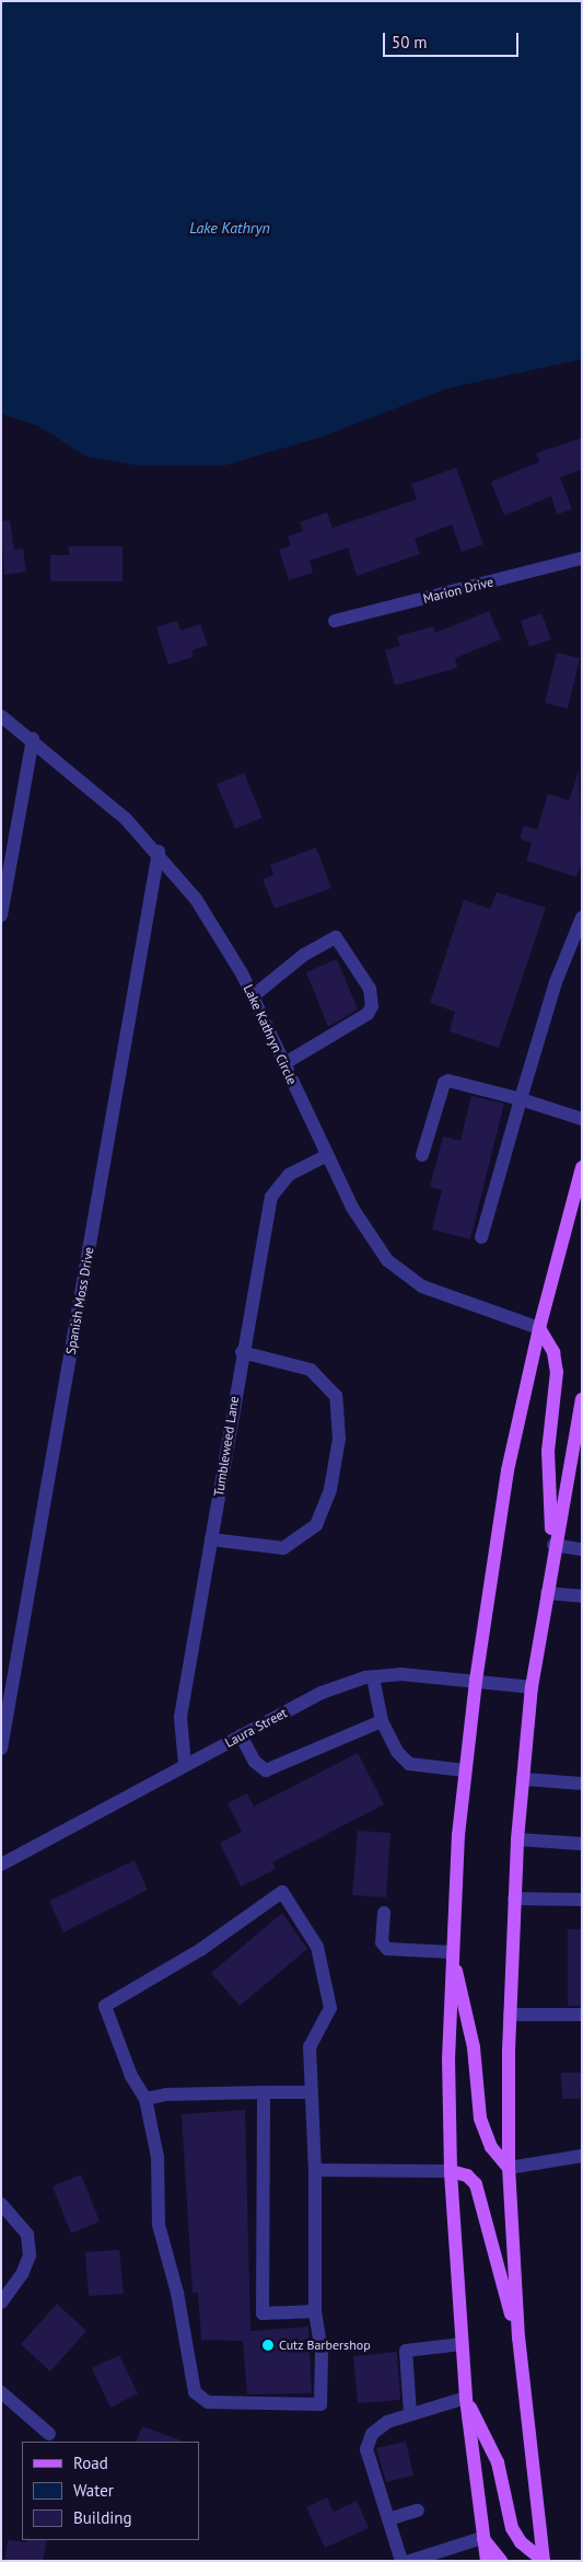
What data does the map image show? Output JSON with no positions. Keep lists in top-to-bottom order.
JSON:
{
  "streets": {
    "street": [
      "Marion Drive",
      "Lake Kathryn Circle",
      "Spanish Moss Drive",
      "Tumbleweed Lane",
      "Laura Street"
    ]
  },
  "crossings": [
    ["Lake Kathryn Circle", "Spanish Moss Drive"],
    ["Lake Kathryn Circle", "Tumbleweed Lane"],
    ["Tumbleweed Lane", "Laura Street"]
  ],
  "water": ["Lake Kathryn"],
  "places": ["Cutz Barbershop"],
  "legend": ["Road", "Water", "Building"],
  "scale_bar": "50 m"
}
